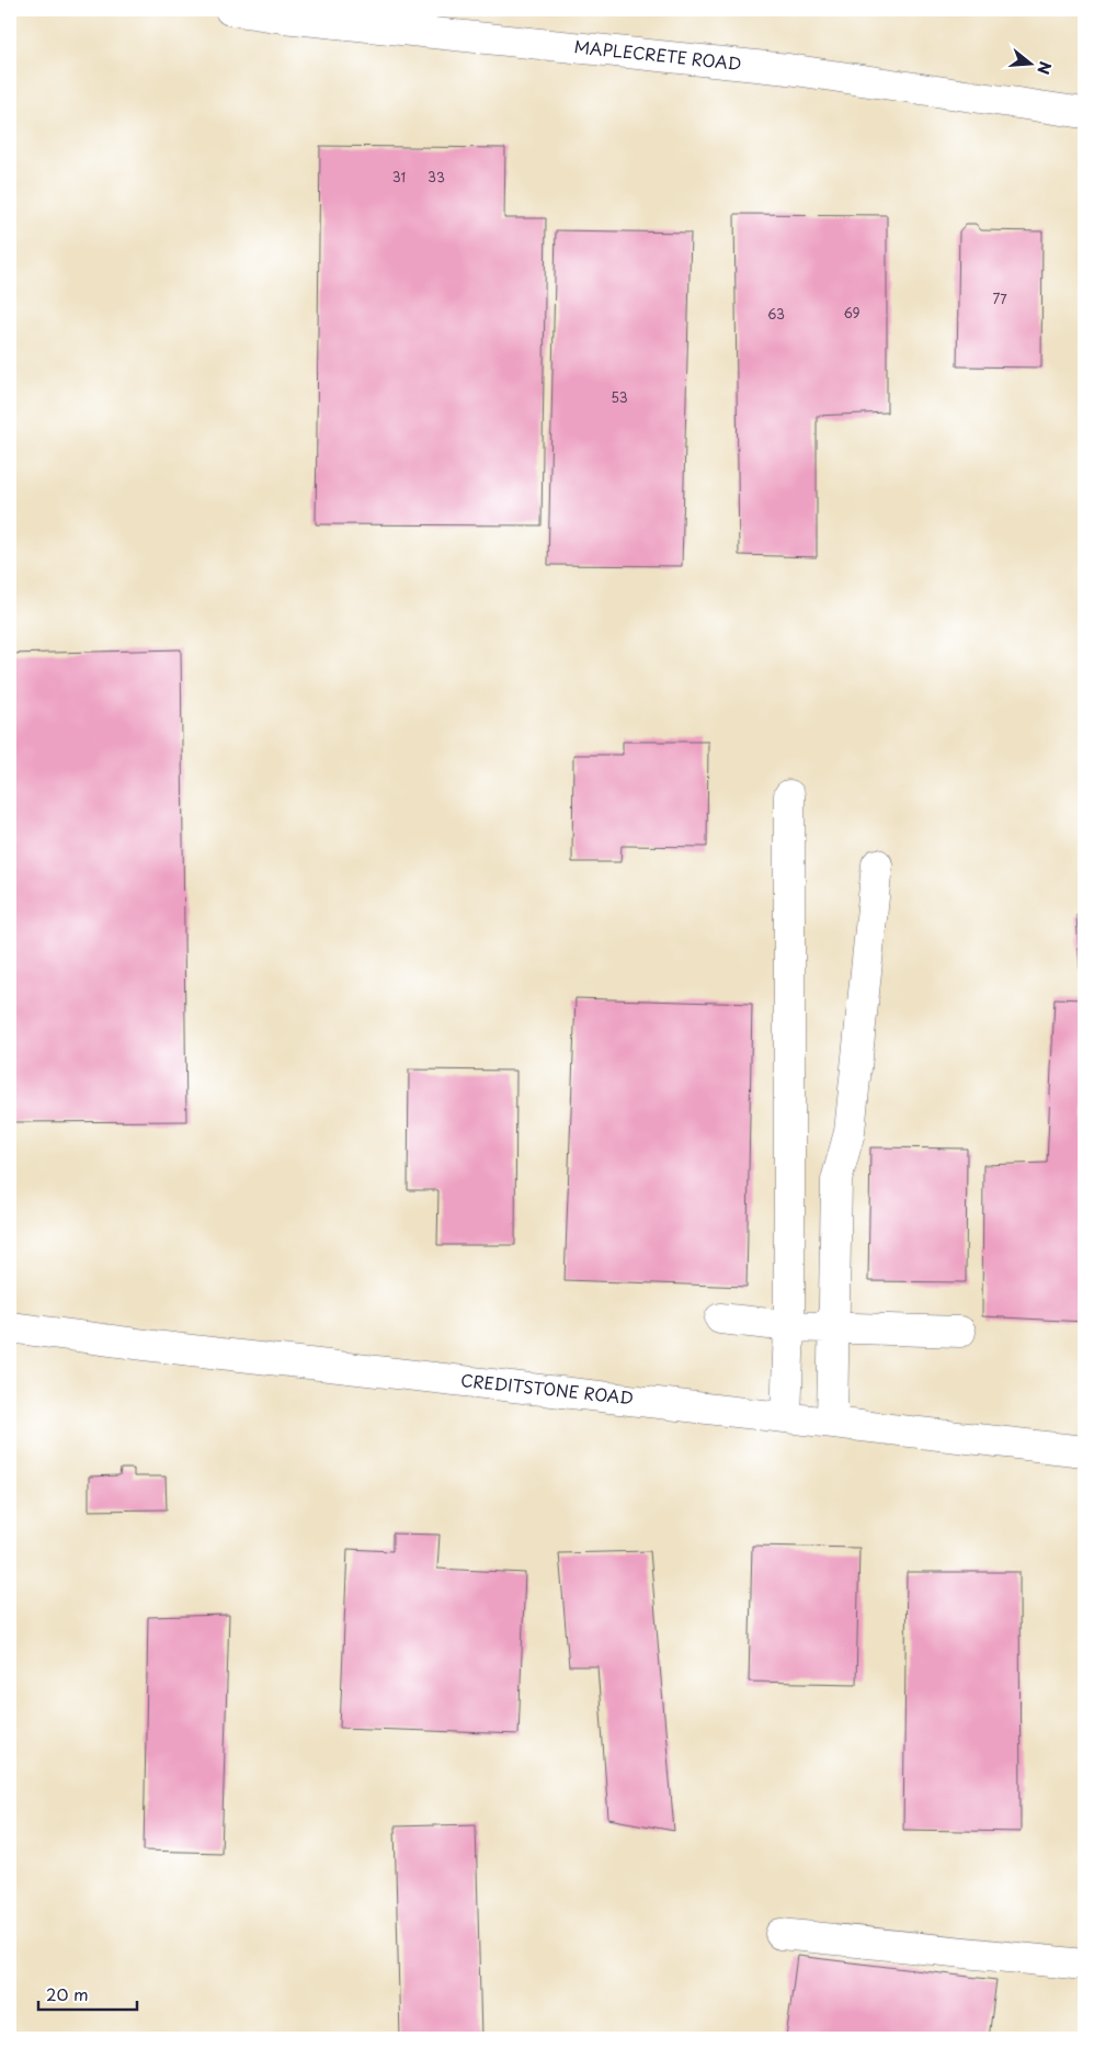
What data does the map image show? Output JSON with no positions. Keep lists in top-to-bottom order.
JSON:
{
  "streets": {
    "street": ["MAPLECRETE ROAD", "CREDITSTONE ROAD"]
  },
  "house_numbers": [
    "31",
    "33",
    "77",
    "69",
    "63",
    "53"
  ],
  "scale_bar": "20 m",
  "north": "right"
}
